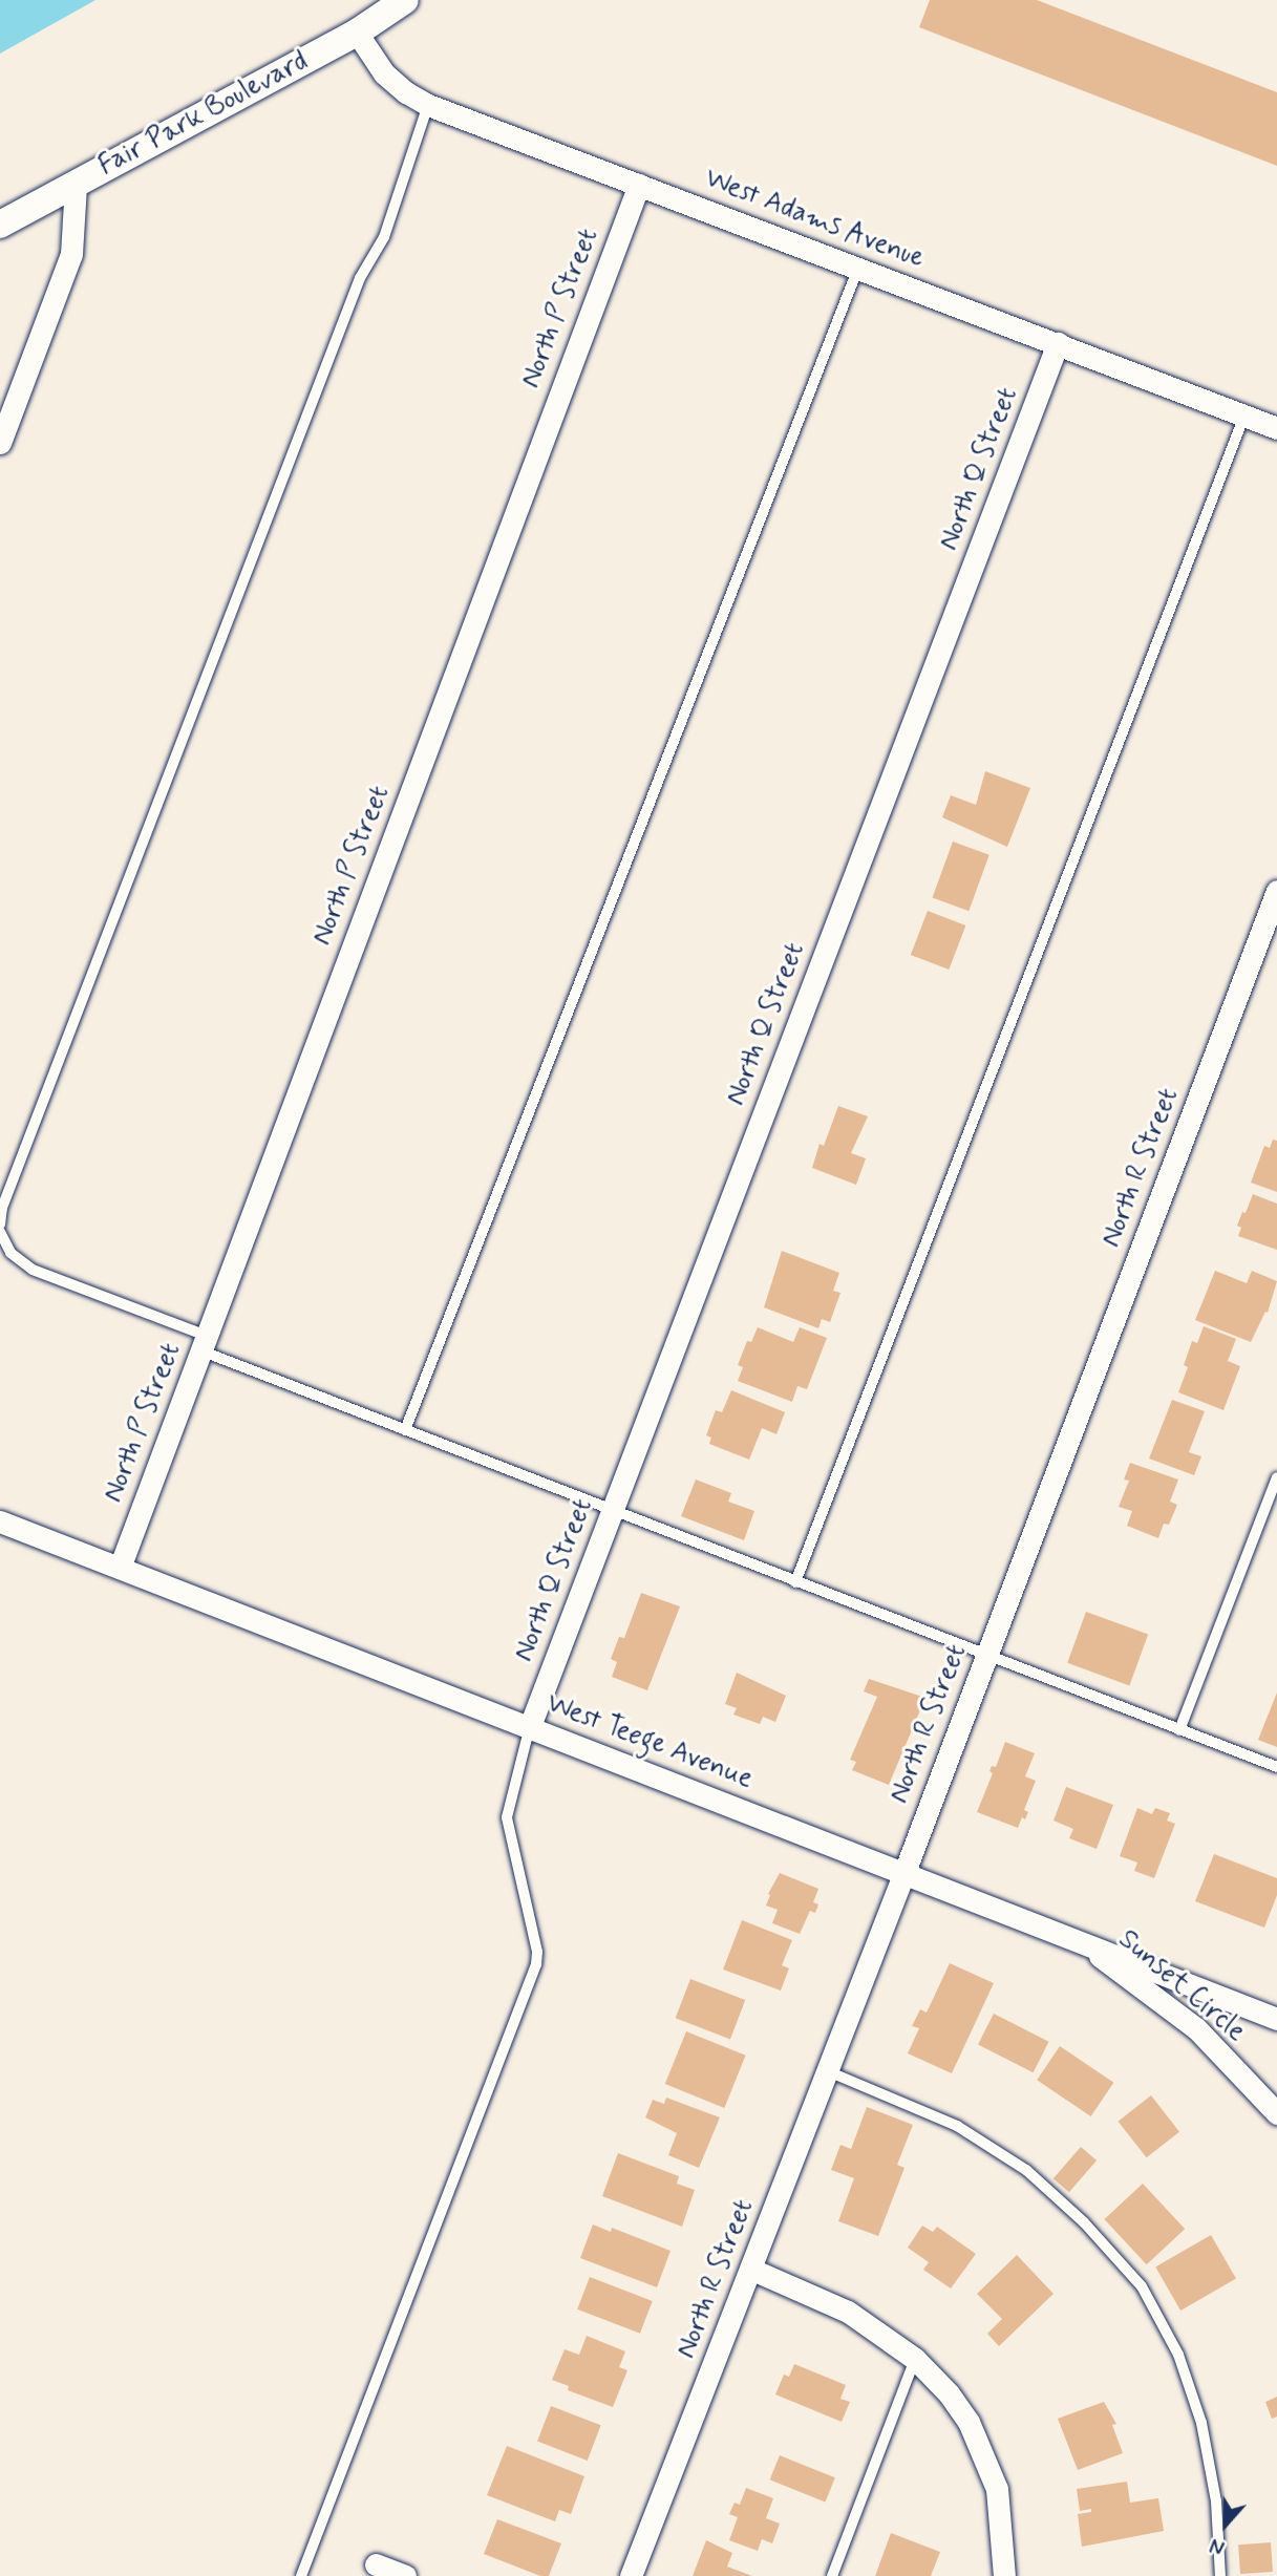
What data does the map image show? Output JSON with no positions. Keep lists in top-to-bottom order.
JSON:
{
  "streets": {
    "street": [
      "Fair Park Boulevard",
      "West Adams Avenue",
      "North P Street",
      "North Q Street",
      "North R Street",
      "West Teege Avenue",
      "Sunset Circle"
    ]
  },
  "crossings": [
    ["Fair Park Boulevard", "West Adams Avenue"],
    ["West Adams Avenue", "North P Street"],
    ["West Adams Avenue", "North Q Street"],
    ["North P Street", "West Teege Avenue"],
    ["North Q Street", "West Teege Avenue"],
    ["North R Street", "West Teege Avenue"],
    ["West Teege Avenue", "Sunset Circle"]
  ],
  "north": "bottom"
}
